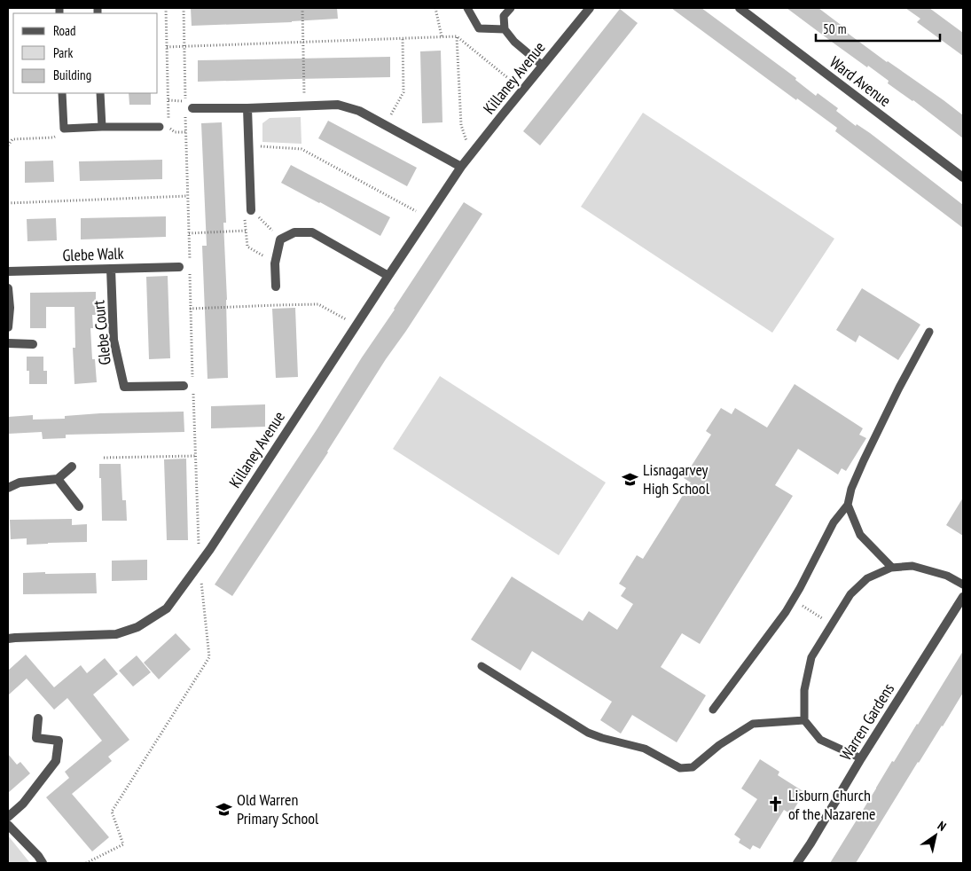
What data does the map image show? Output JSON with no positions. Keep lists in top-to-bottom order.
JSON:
{
  "streets": {
    "street": [
      "Killaney Avenue",
      "Ward Avenue",
      "Glebe Walk",
      "Glebe Court",
      "Warren Gardens"
    ]
  },
  "crossings": [
    ["Glebe Walk", "Glebe Court"]
  ],
  "places": {
    "school or university": ["Lisnagarvey High School", "Old Warren Primary School"],
    "church": ["Lisburn Church of the Nazarene"]
  },
  "legend": ["Road", "Park", "Building"],
  "scale_bar": "50 m",
  "north": "top right"
}
